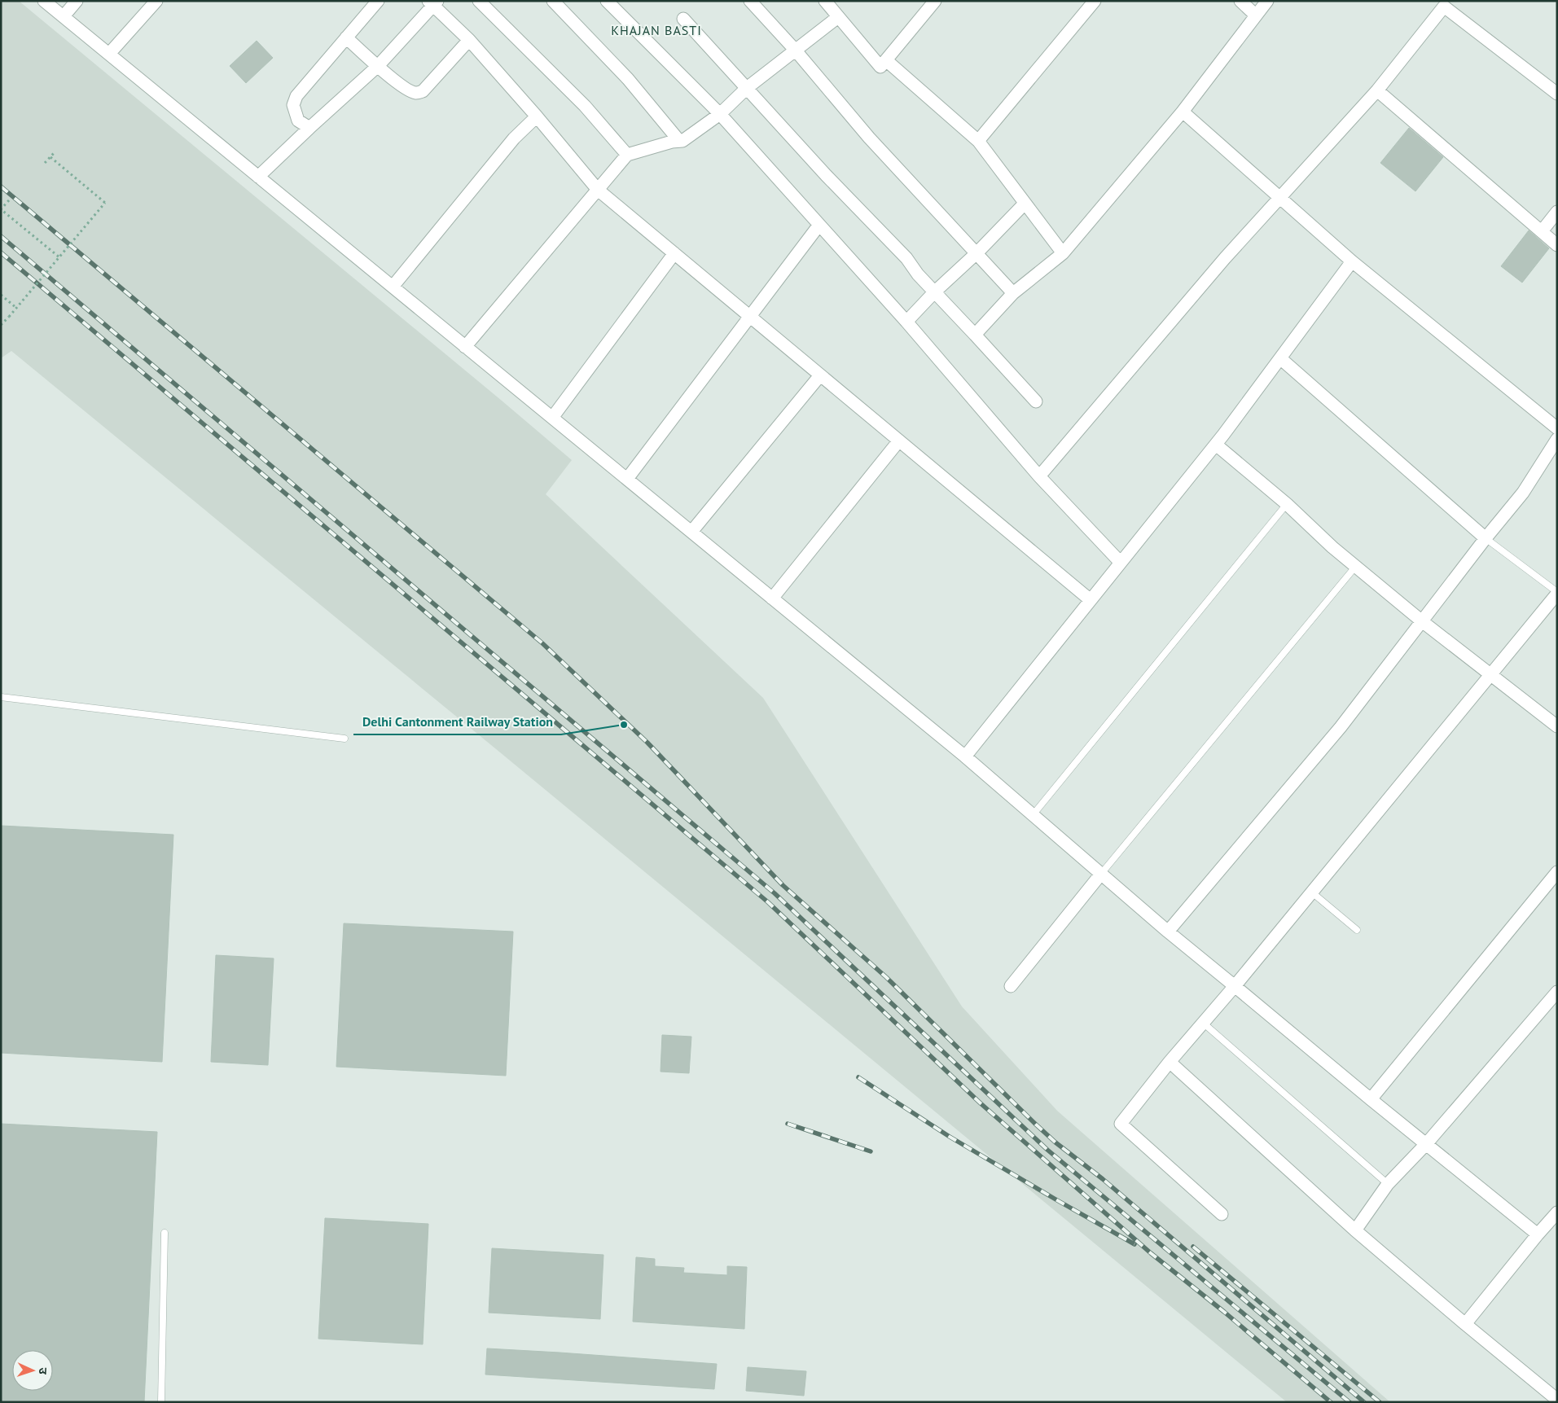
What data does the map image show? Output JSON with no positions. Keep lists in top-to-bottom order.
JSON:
{
  "districts": ["KHAJAN BASTI"],
  "places": ["Delhi Cantonment Railway Station"],
  "north": "right"
}
